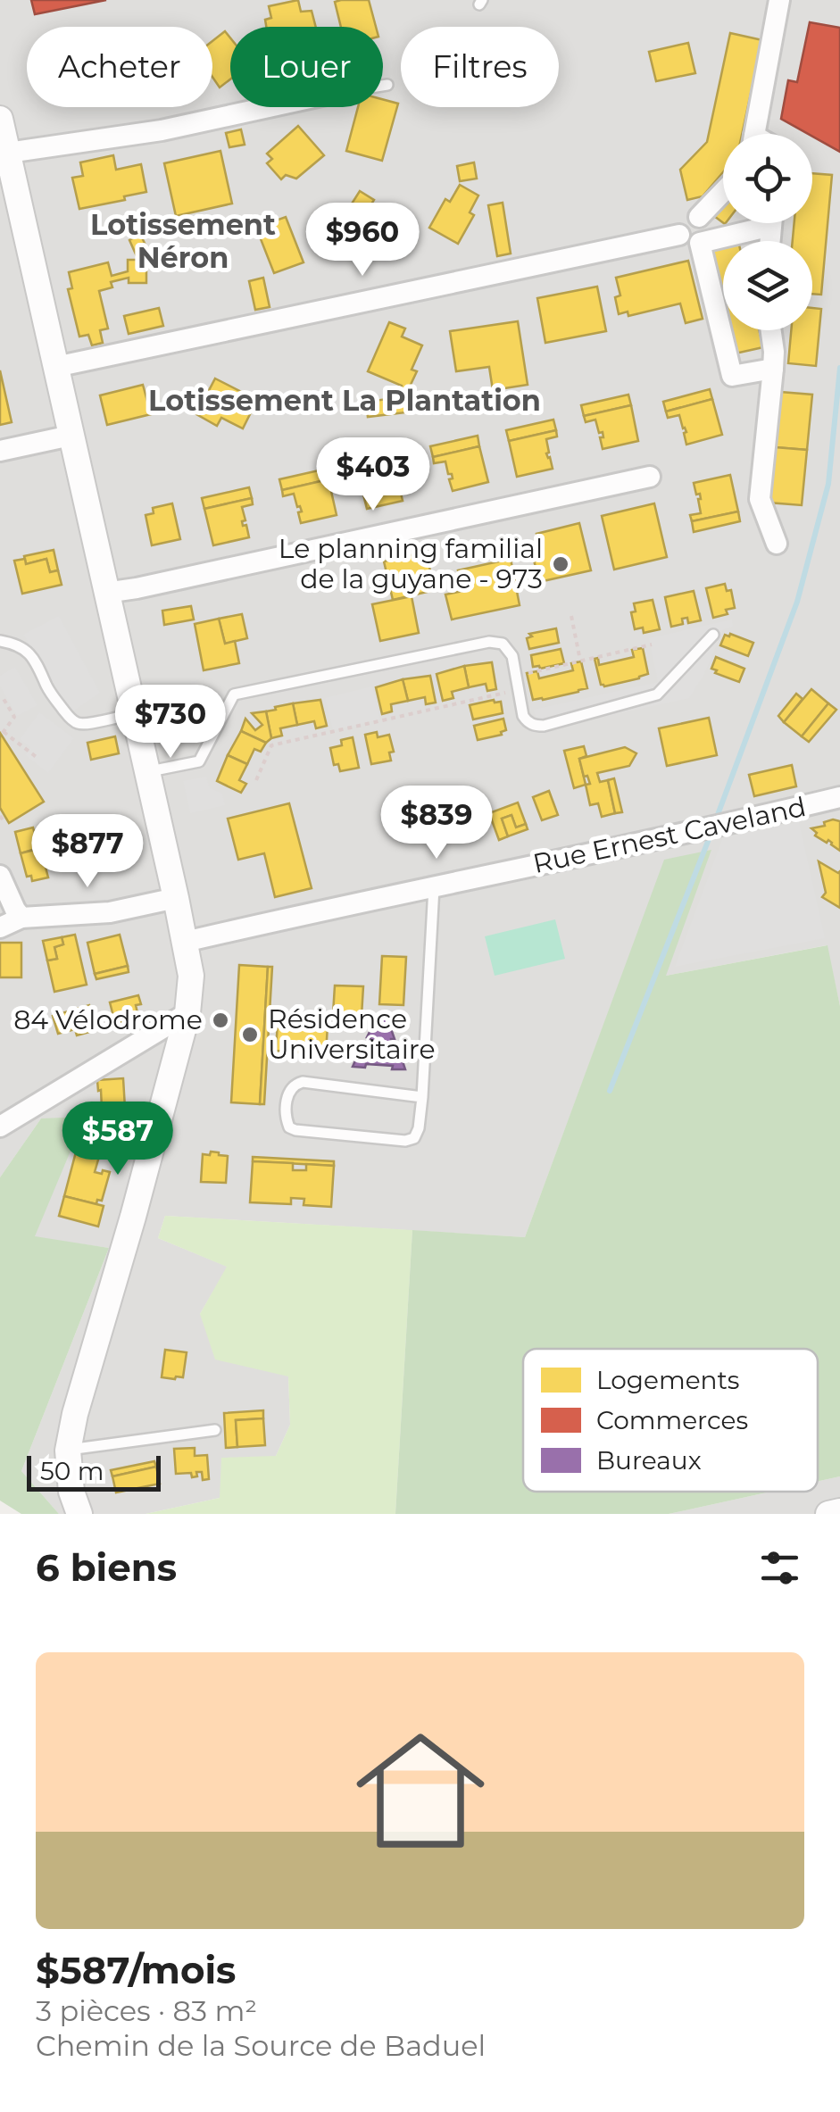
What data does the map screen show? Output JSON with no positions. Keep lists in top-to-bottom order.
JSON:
{
  "streets": {
    "street": ["Rue Ernest Caveland"]
  },
  "districts": ["Lotissement Néron", "Lotissement La Plantation"],
  "places": ["Le planning familial de la guyane - 973", "84 Vélodrome", "Résidence Universitaire"],
  "legend": ["Logements", "Commerces", "Bureaux"],
  "scale_bar": "50 m",
  "page": {
    "chip": ["Acheter", "Louer", "Filtres"],
    "price": [
      "$960",
      "$403",
      "$730",
      "$839",
      "$877",
      "$587"
    ],
    "scale": "50 m",
    "heading": "6 biens",
    "list": [
      {
        "name": "$587/mois",
        "note": "3 pièces · 83 m² · Chemin de la Source de Baduel"
      }
    ]
  }
}
